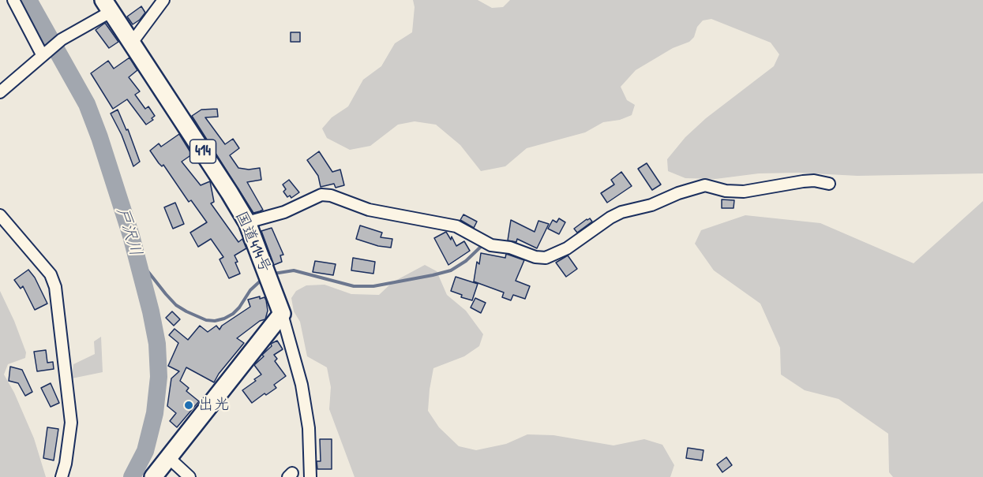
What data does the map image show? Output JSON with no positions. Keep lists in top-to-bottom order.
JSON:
{
  "streets": {
    "highway": ["414", "国道414号"]
  },
  "water": ["戸沢川"],
  "places": ["出光"]
}
